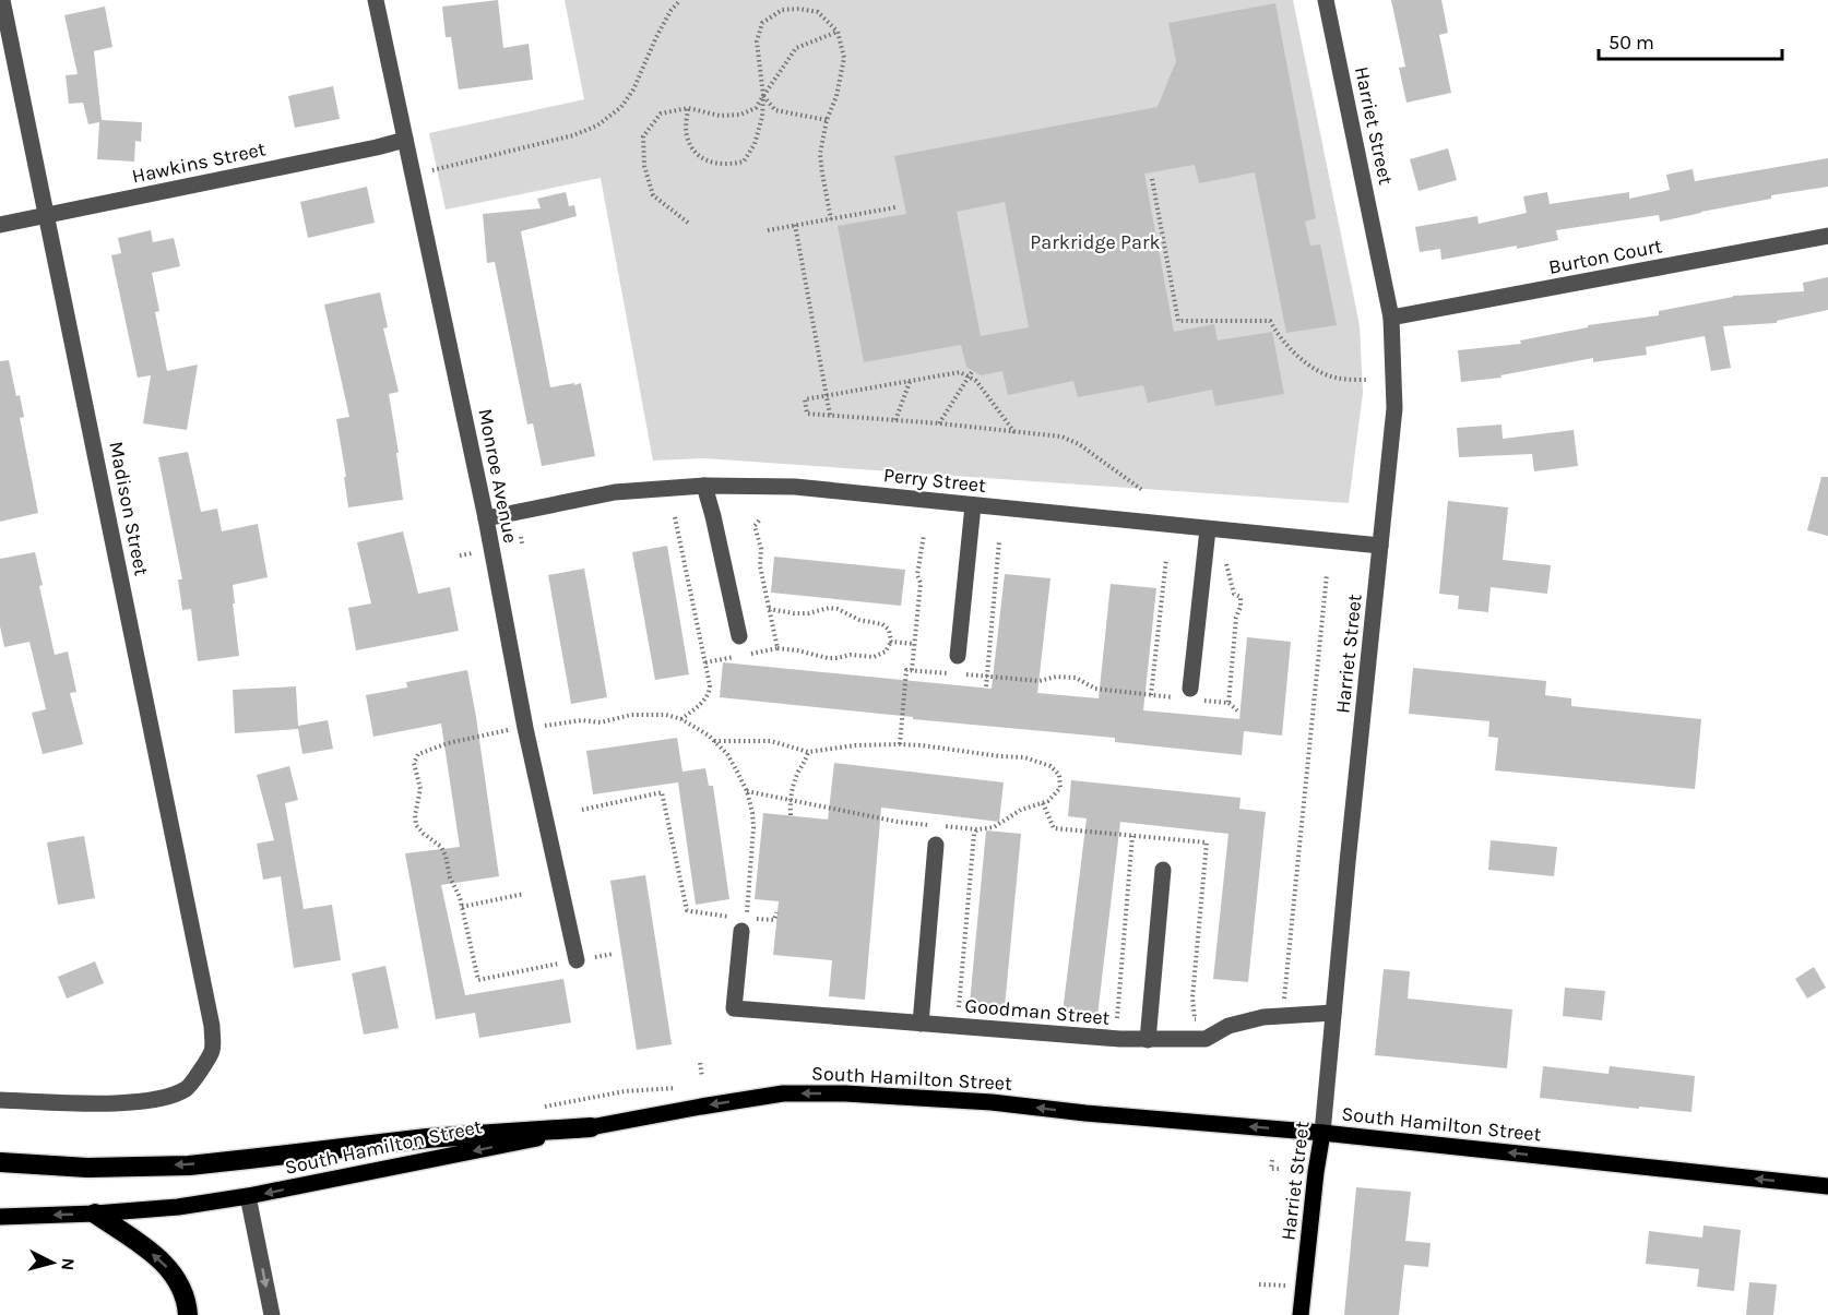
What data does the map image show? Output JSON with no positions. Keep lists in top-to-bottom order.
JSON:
{
  "streets": {
    "main road": ["Harriet Street", "South Hamilton Street"],
    "street": [
      "Hawkins Street",
      "Burton Court",
      "Monroe Avenue",
      "Perry Street",
      "Madison Street",
      "Goodman Street"
    ]
  },
  "crossings": [
    ["Harriet Street", "Burton Court"],
    ["Harriet Street", "Perry Street"],
    ["Harriet Street", "Goodman Street"],
    ["Harriet Street", "South Hamilton Street"],
    ["Hawkins Street", "Monroe Avenue"],
    ["Hawkins Street", "Madison Street"],
    ["Monroe Avenue", "Perry Street"]
  ],
  "one_way": ["South Hamilton Street"],
  "parks": ["Parkridge Park"],
  "scale_bar": "50 m",
  "north": "right"
}
